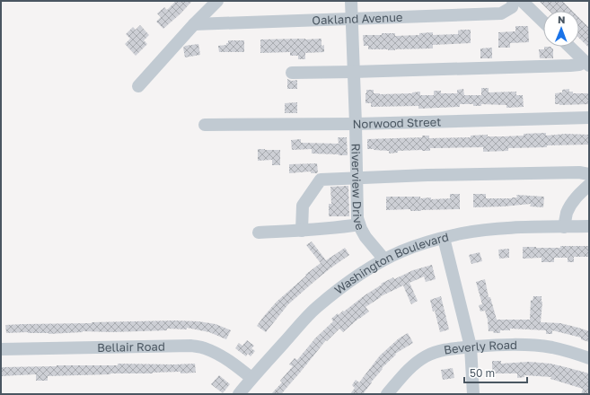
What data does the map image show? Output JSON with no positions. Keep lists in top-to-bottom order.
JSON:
{
  "streets": {
    "street": [
      "Oakland Avenue",
      "Norwood Street",
      "Riverview Drive",
      "Washington Boulevard",
      "Bellair Road",
      "Beverly Road"
    ]
  },
  "crossings": [
    ["Oakland Avenue", "Riverview Drive"],
    ["Norwood Street", "Riverview Drive"],
    ["Riverview Drive", "Washington Boulevard"],
    ["Washington Boulevard", "Bellair Road"]
  ],
  "scale_bar": "50 m",
  "north": "top"
}
